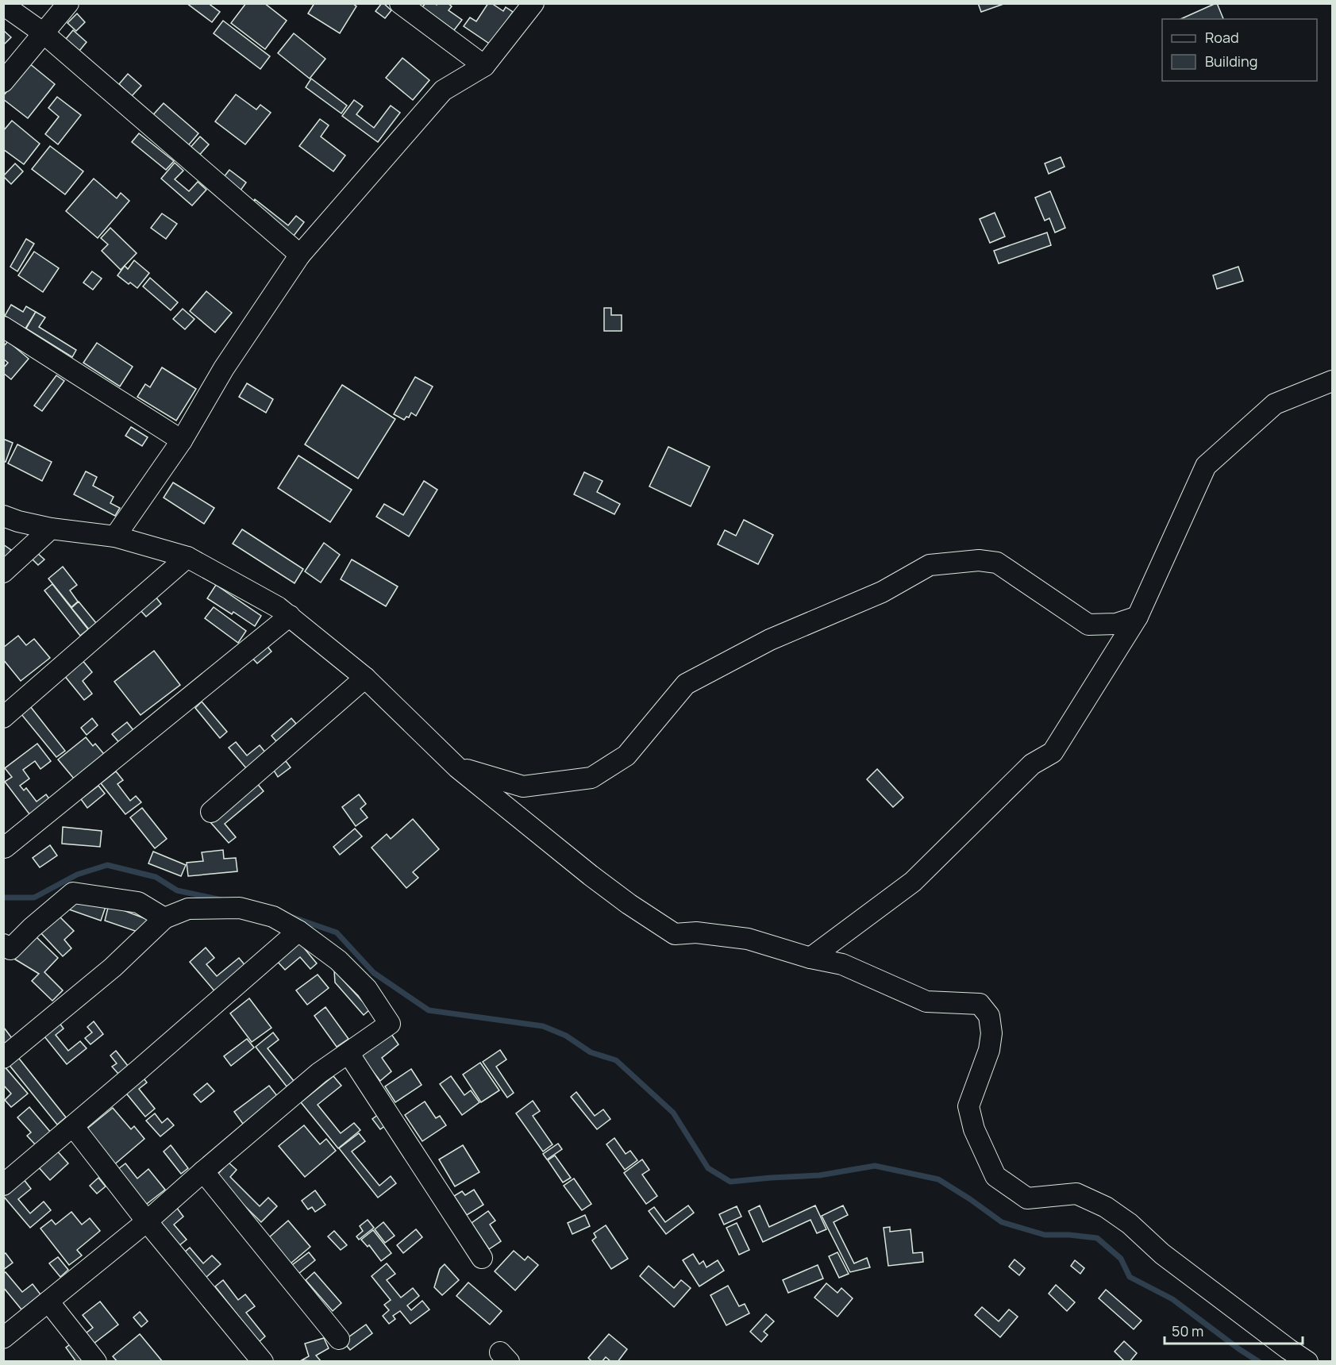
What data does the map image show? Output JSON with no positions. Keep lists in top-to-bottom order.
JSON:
{
  "legend": ["Road", "Building"],
  "scale_bar": "50 m"
}
